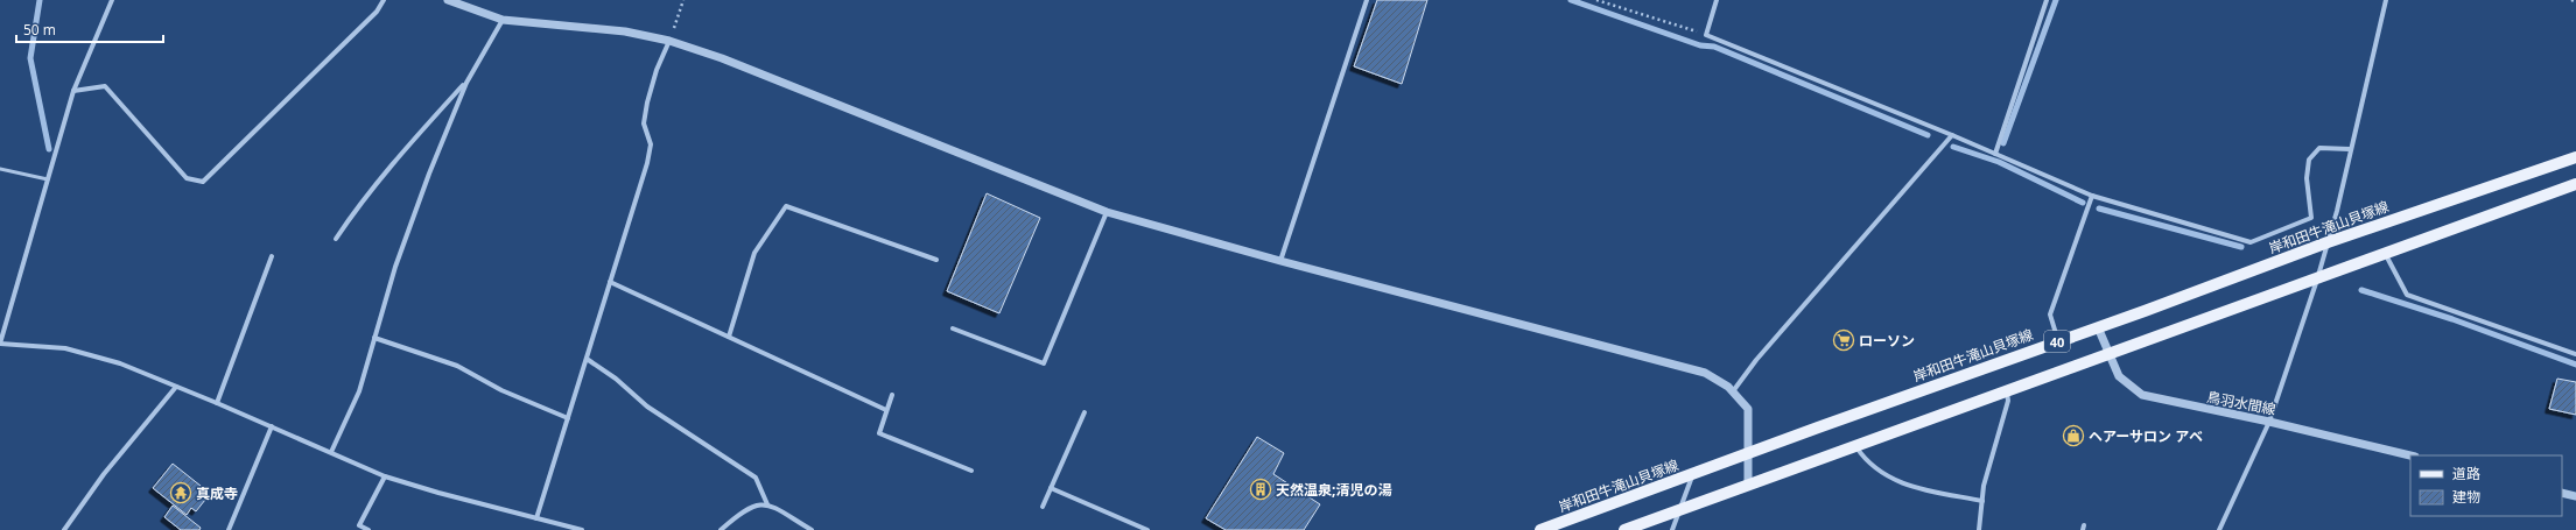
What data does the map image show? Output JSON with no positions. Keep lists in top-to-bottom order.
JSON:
{
  "streets": {
    "main road": ["岸和田牛滝山貝塚線", "40"],
    "street": ["鳥羽水間線"]
  },
  "crossings": [
    ["岸和田牛滝山貝塚線", "鳥羽水間線"],
    ["40", "鳥羽水間線"]
  ],
  "places": {
    "supermarket": ["ローソン"],
    "shop": ["ヘアーサロン アベ"],
    "building": ["天然温泉;清児の湯"],
    "temple": ["真成寺"]
  },
  "legend": ["道路", "建物"],
  "scale_bar": "50 m"
}
